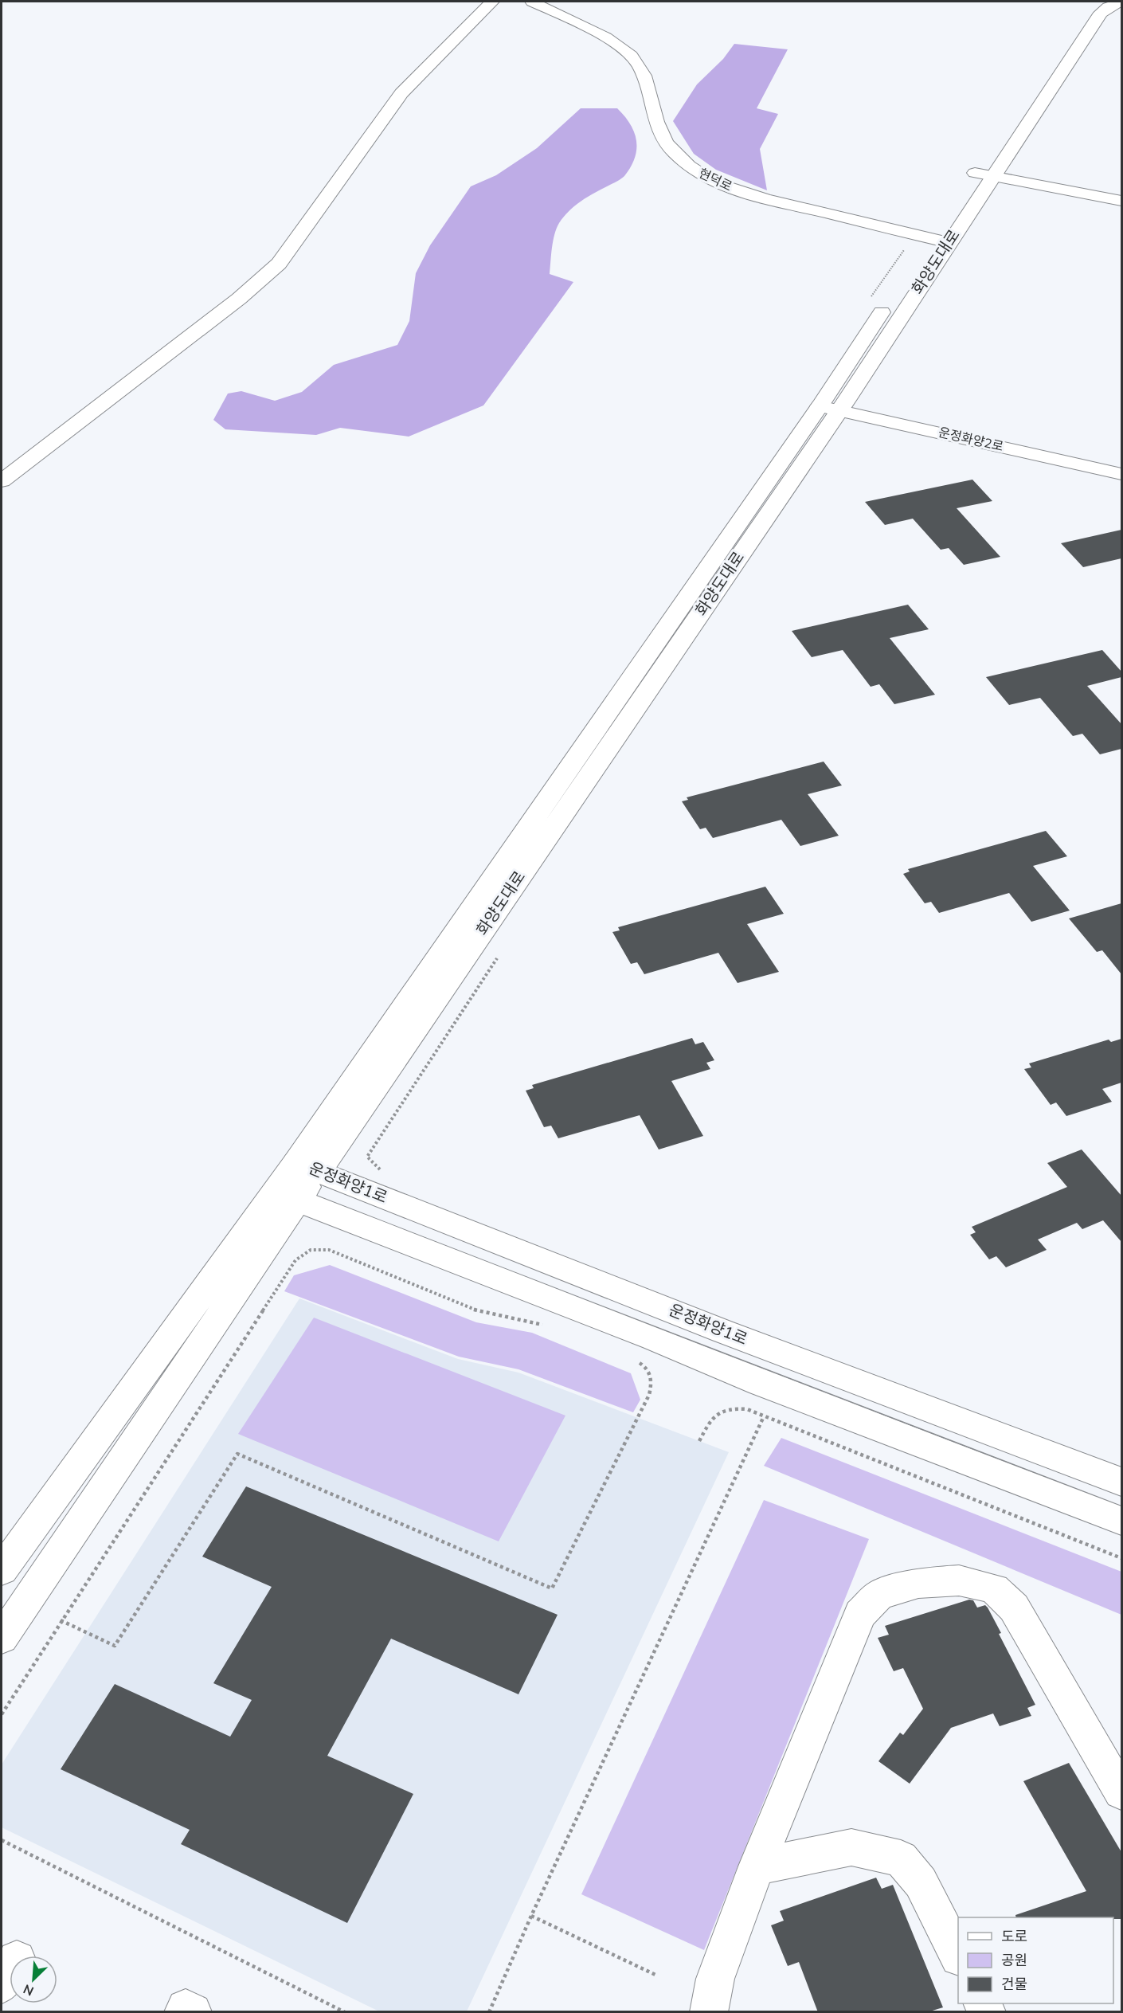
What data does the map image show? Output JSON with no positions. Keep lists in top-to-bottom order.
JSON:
{
  "streets": {
    "street": [
      "현덕로",
      "화양도대로",
      "운정화양2로",
      "운정화양1로"
    ]
  },
  "crossings": [
    ["현덕로", "화양도대로"],
    ["화양도대로", "운정화양2로"],
    ["화양도대로", "운정화양1로"]
  ],
  "legend": ["도로", "공원", "건물"],
  "north": "bottom left"
}
